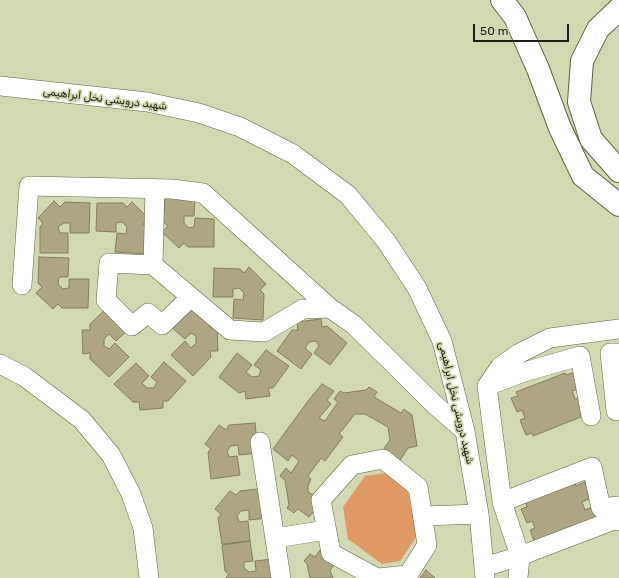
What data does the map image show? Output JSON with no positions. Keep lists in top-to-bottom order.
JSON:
{
  "streets": {
    "street": ["شهید درویشی نخل ابراهیمی"]
  },
  "scale_bar": "50 m"
}
